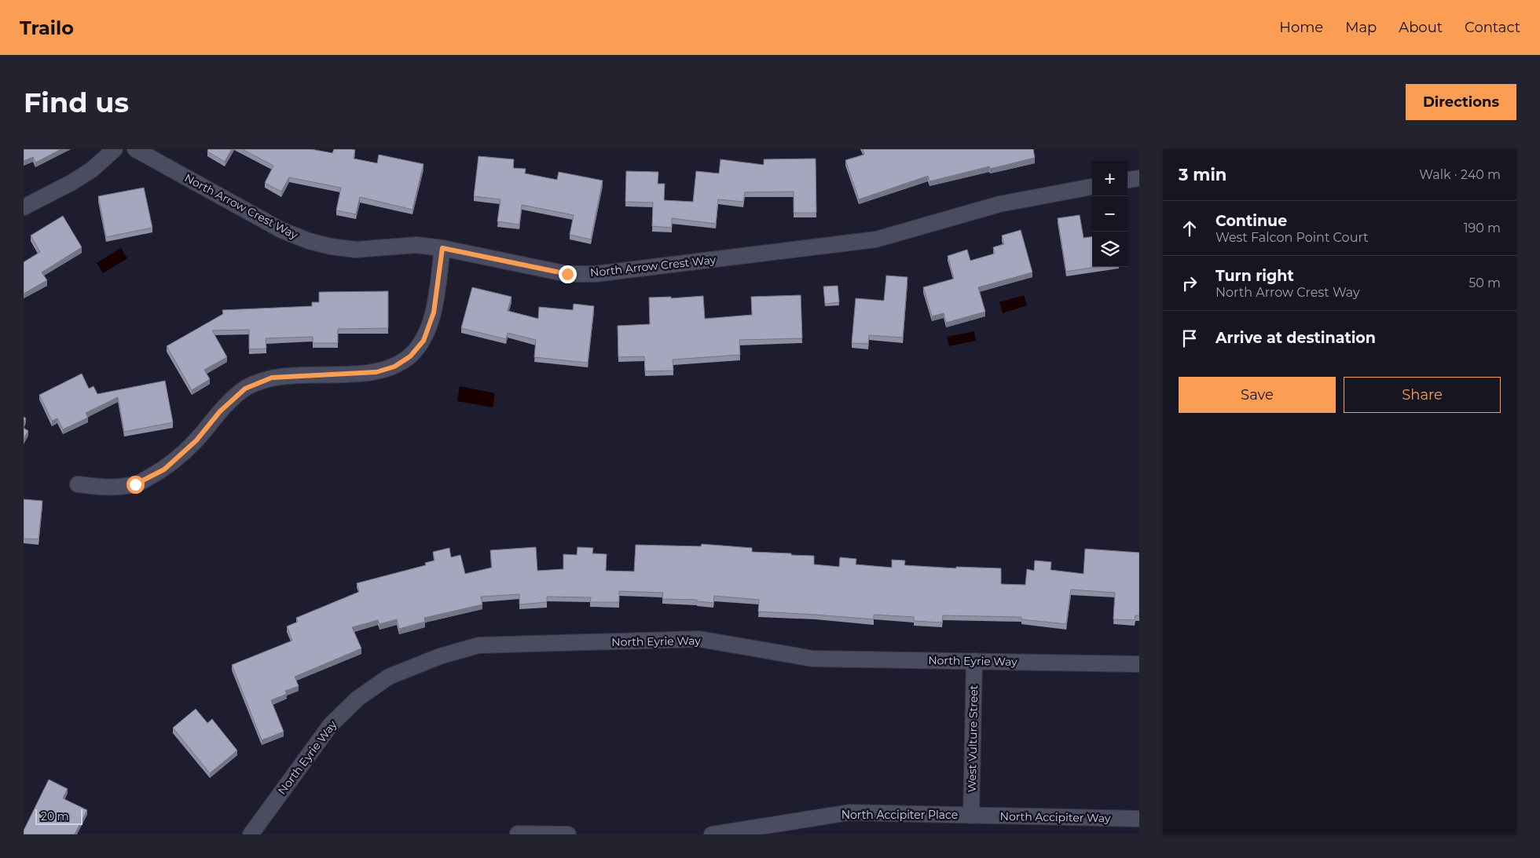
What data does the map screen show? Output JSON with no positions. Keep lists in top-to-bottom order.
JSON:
{
  "streets": {
    "street": [
      "North Arrow Crest Way",
      "North Eyrie Way",
      "West Vulture Street",
      "North Accipiter Place",
      "North Accipiter Way"
    ]
  },
  "crossings": [
    ["North Eyrie Way", "West Vulture Street"],
    ["West Vulture Street", "North Accipiter Place"],
    ["West Vulture Street", "North Accipiter Way"],
    ["North Accipiter Place", "North Accipiter Way"]
  ],
  "scale_bar": "20 m",
  "page": {
    "header": "Trailo",
    "nav": [
      "Home",
      "Map",
      "About",
      "Contact"
    ],
    "buttons": [
      "Directions",
      ["Save", "Share"]
    ],
    "title": "Find us",
    "heading": ["3 min", "Walk · 240 m"],
    "map_buttons": ["+", "−"],
    "list": [
      ["Continue", "West Falcon Point Court", "190 m"],
      ["Turn right", "North Arrow Crest Way", "50 m"],
      "Arrive at destination"
    ],
    "scale": "20 m"
  }
}
